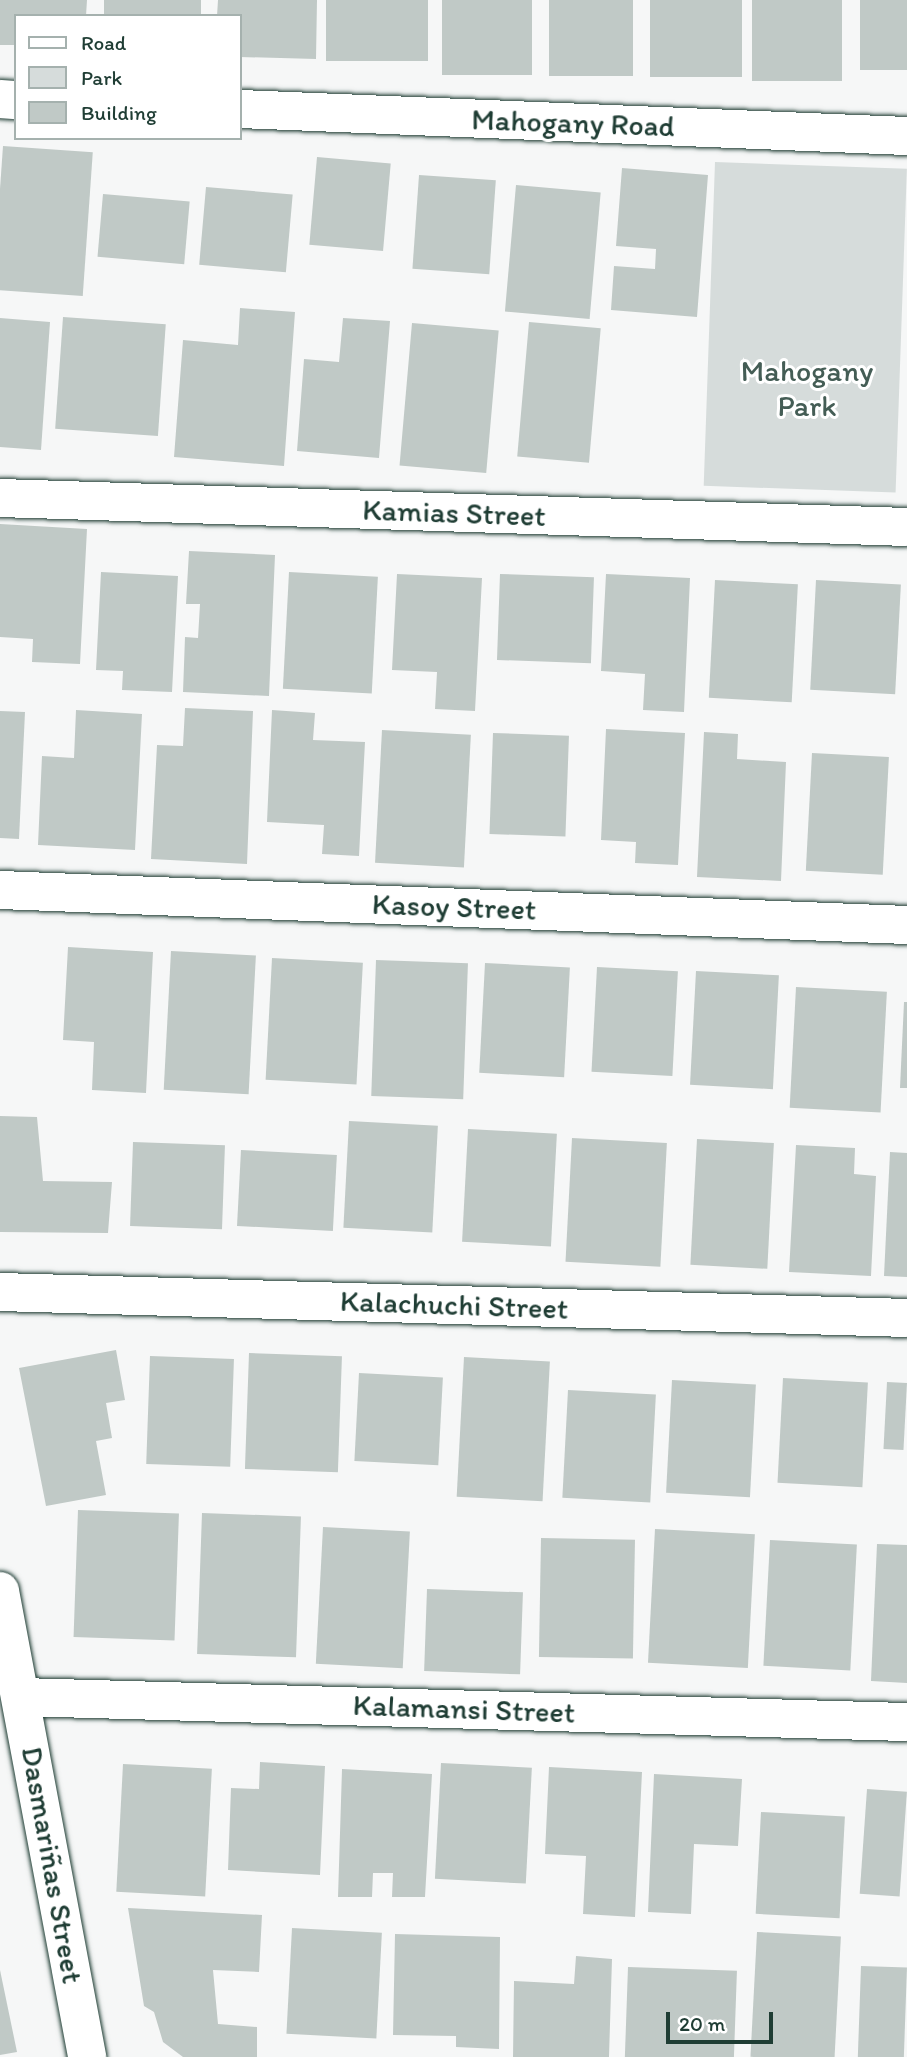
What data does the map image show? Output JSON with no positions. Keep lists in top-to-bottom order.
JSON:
{
  "streets": {
    "street": [
      "Mahogany Road",
      "Kamias Street",
      "Kasoy Street",
      "Kalachuchi Street",
      "Kalamansi Street",
      "Dasmariñas Street"
    ]
  },
  "crossings": [
    ["Kalamansi Street", "Dasmariñas Street"]
  ],
  "parks": ["Mahogany Park"],
  "legend": ["Road", "Park", "Building"],
  "scale_bar": "20 m"
}
